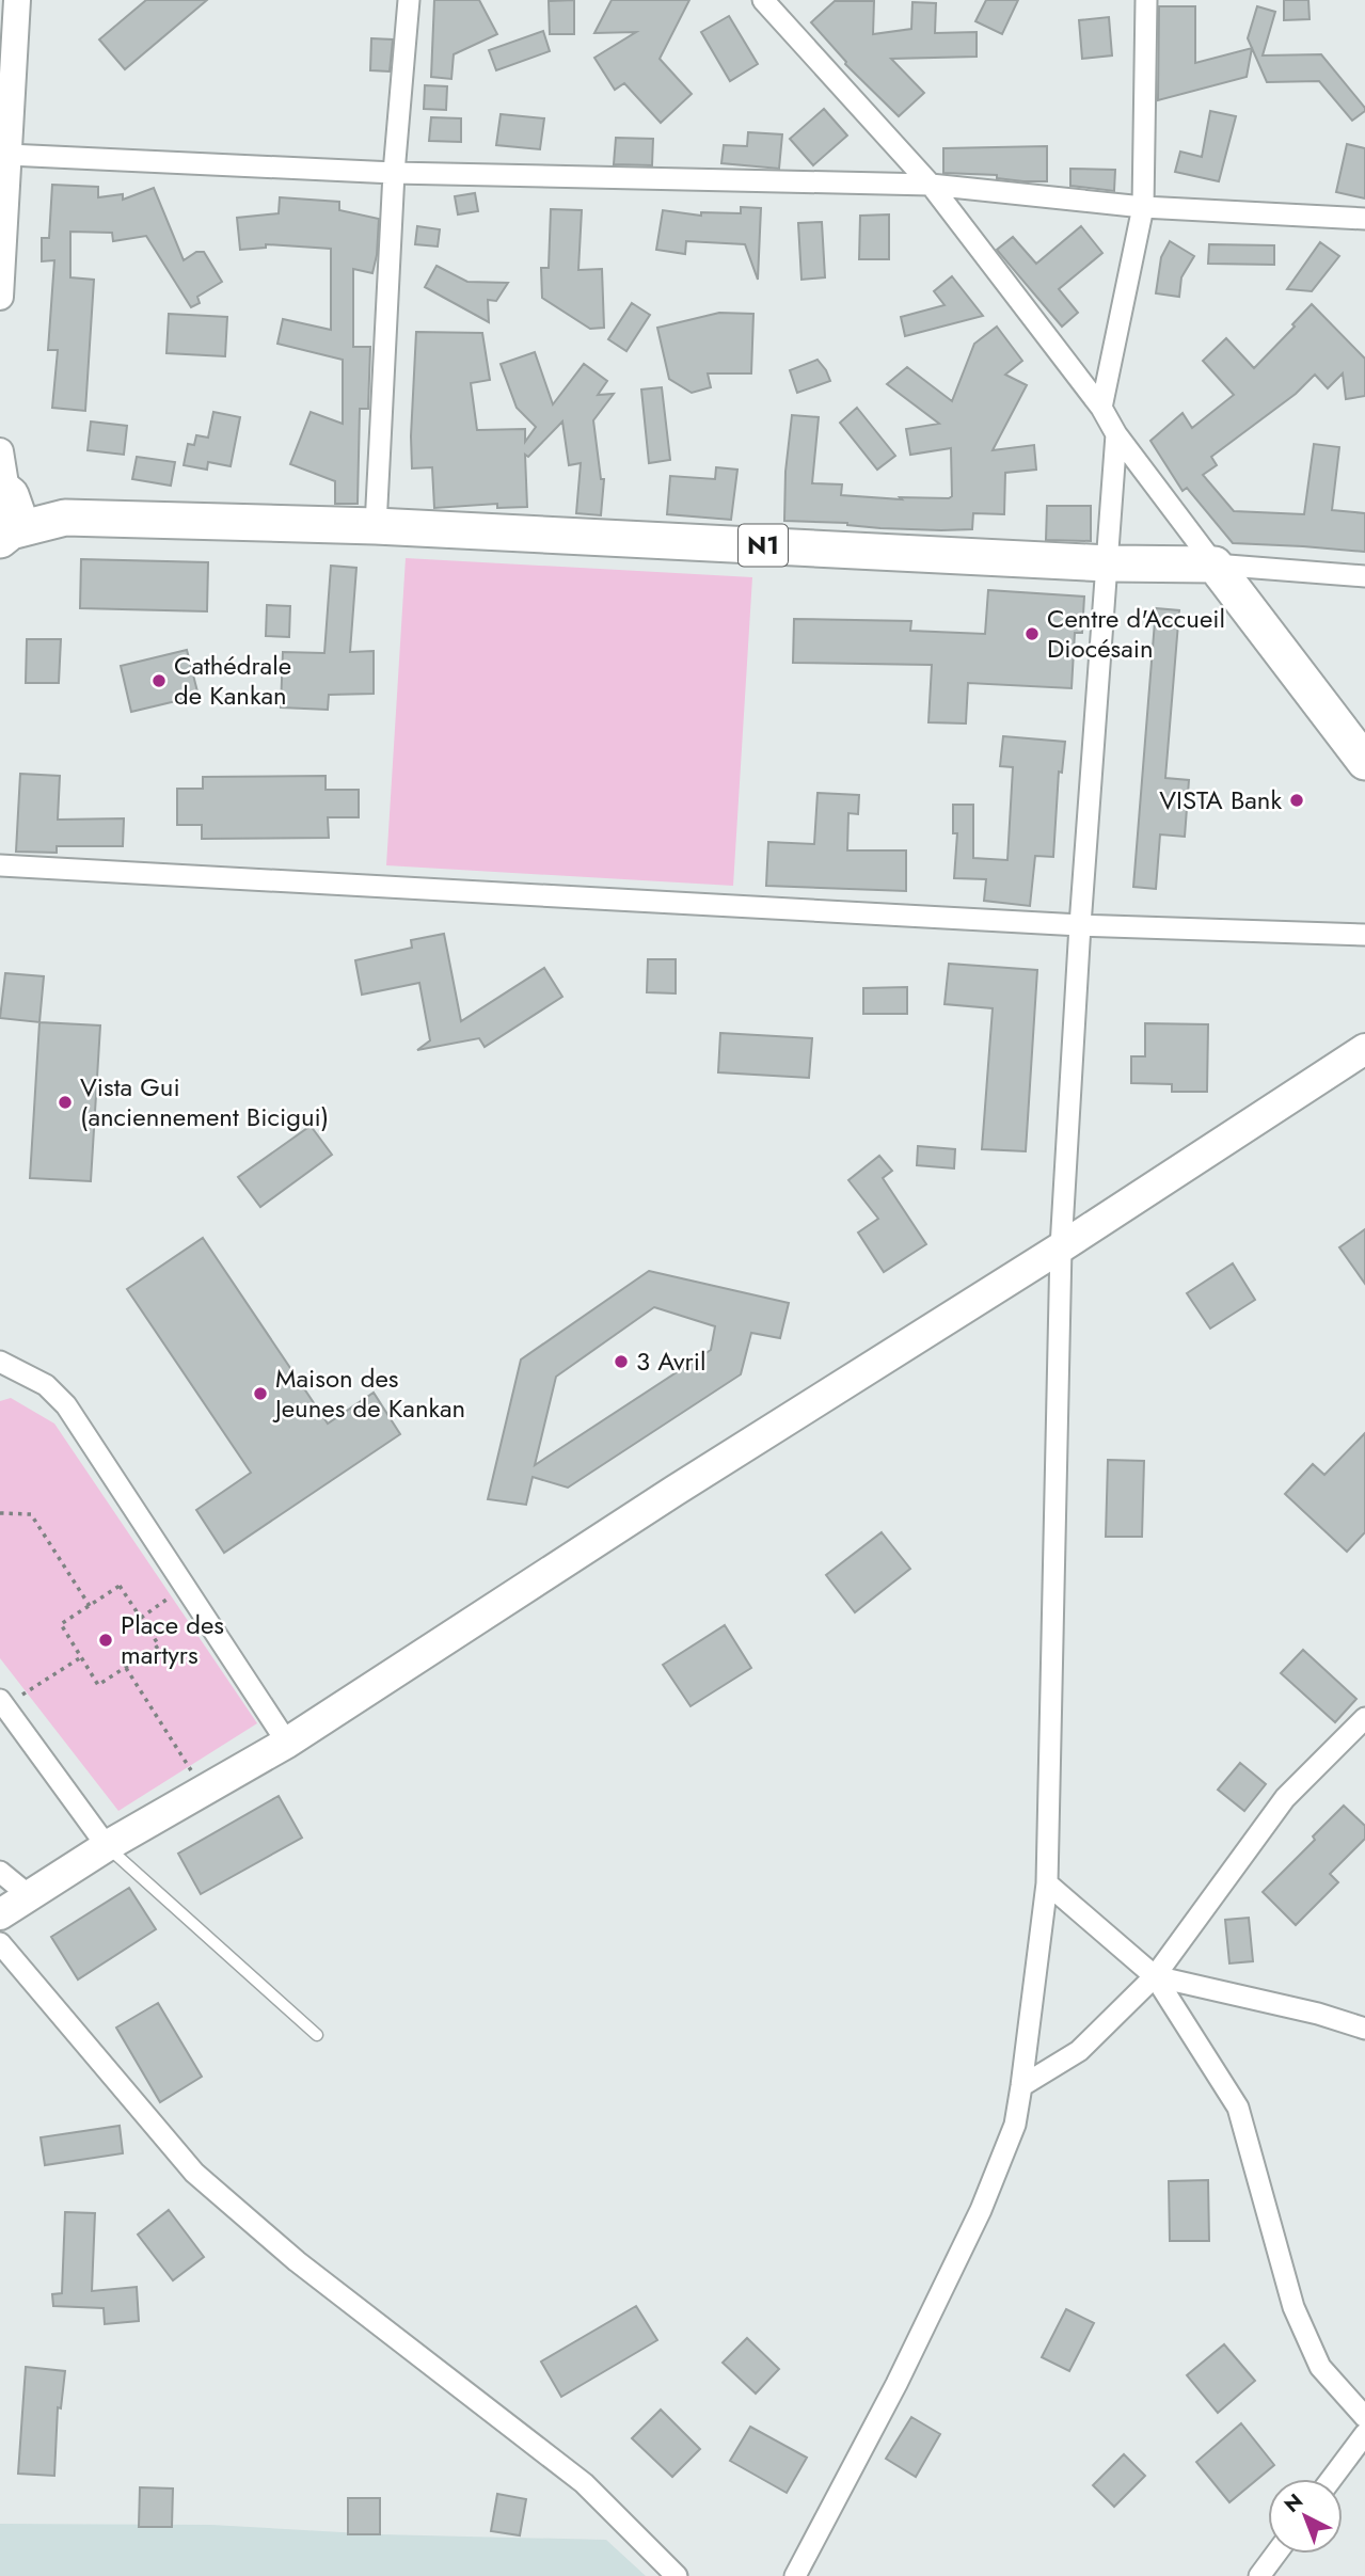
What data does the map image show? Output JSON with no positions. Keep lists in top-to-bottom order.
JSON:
{
  "streets": {
    "highway": ["N1"]
  },
  "places": [
    "Centre d'Accueil Diocésain",
    "Cathédrale de Kankan",
    "VISTA Bank",
    "Vista Gui (anciennement Bicigui)",
    "3 Avril",
    "Maison des Jeunes de Kankan",
    "Place des martyrs"
  ],
  "north": "top left"
}
